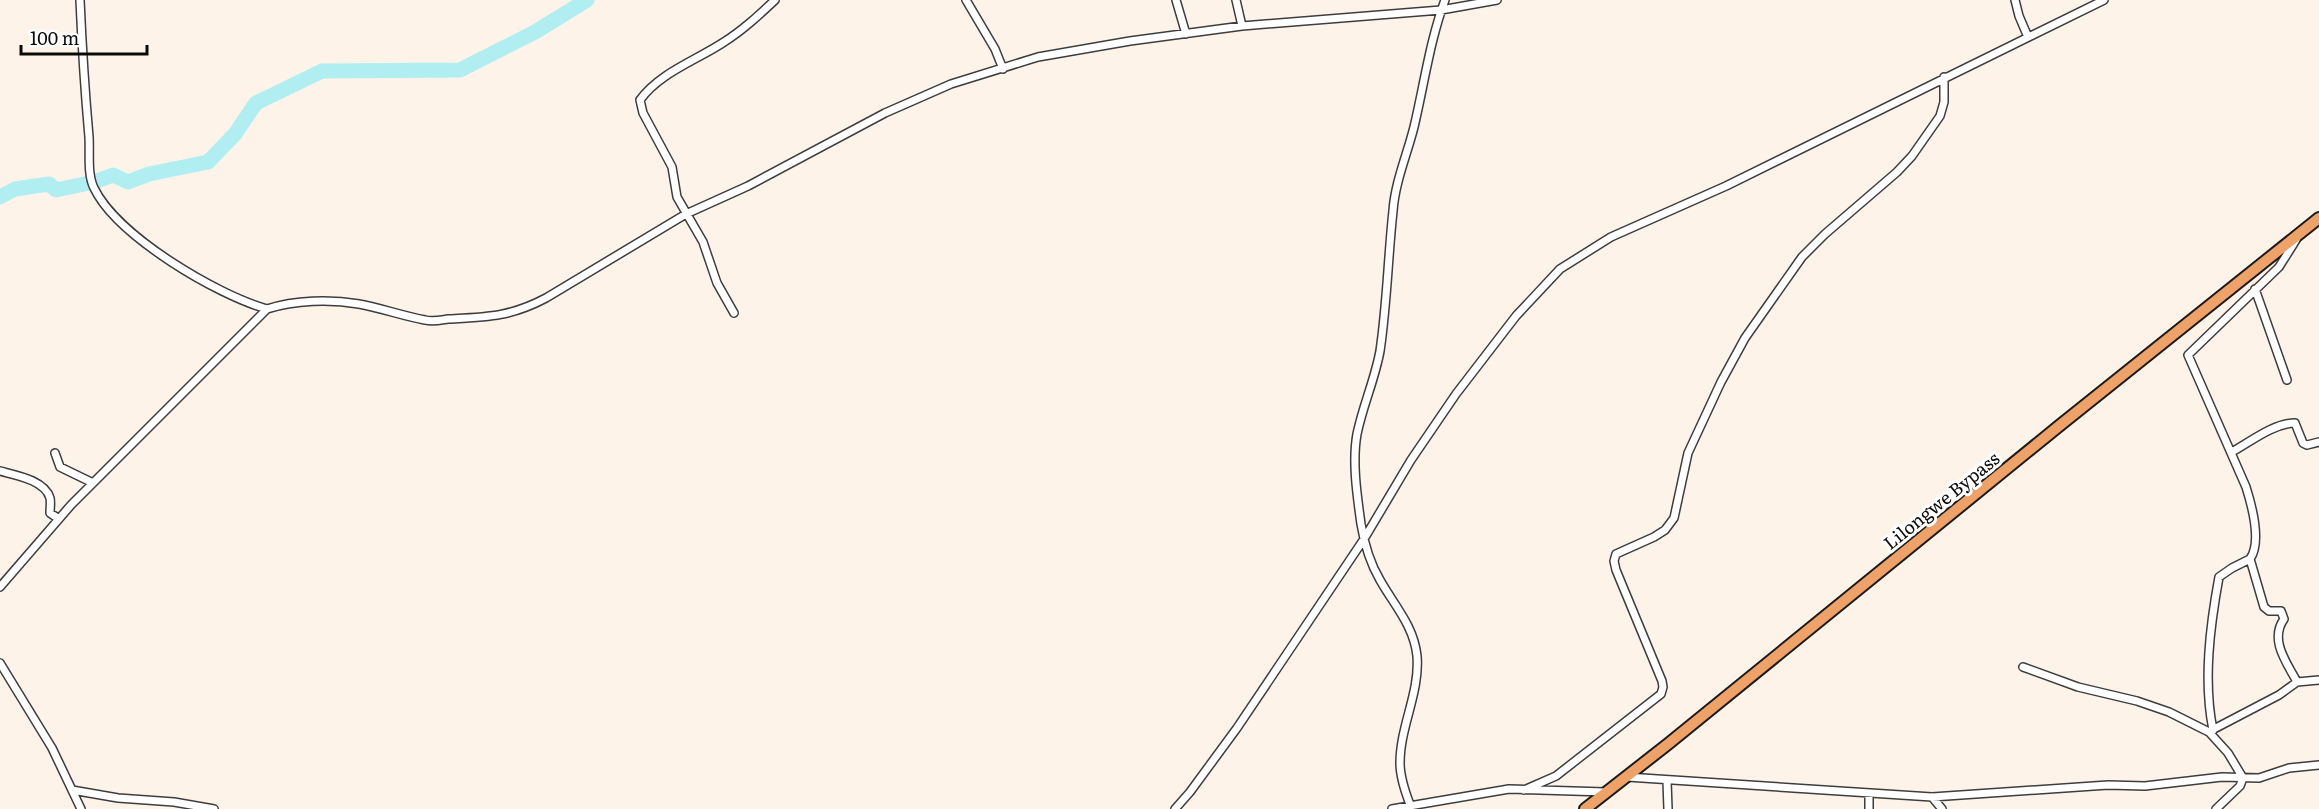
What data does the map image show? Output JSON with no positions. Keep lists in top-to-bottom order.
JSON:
{
  "streets": {
    "main road": ["Lilongwe Bypass"]
  },
  "scale_bar": "100 m"
}
